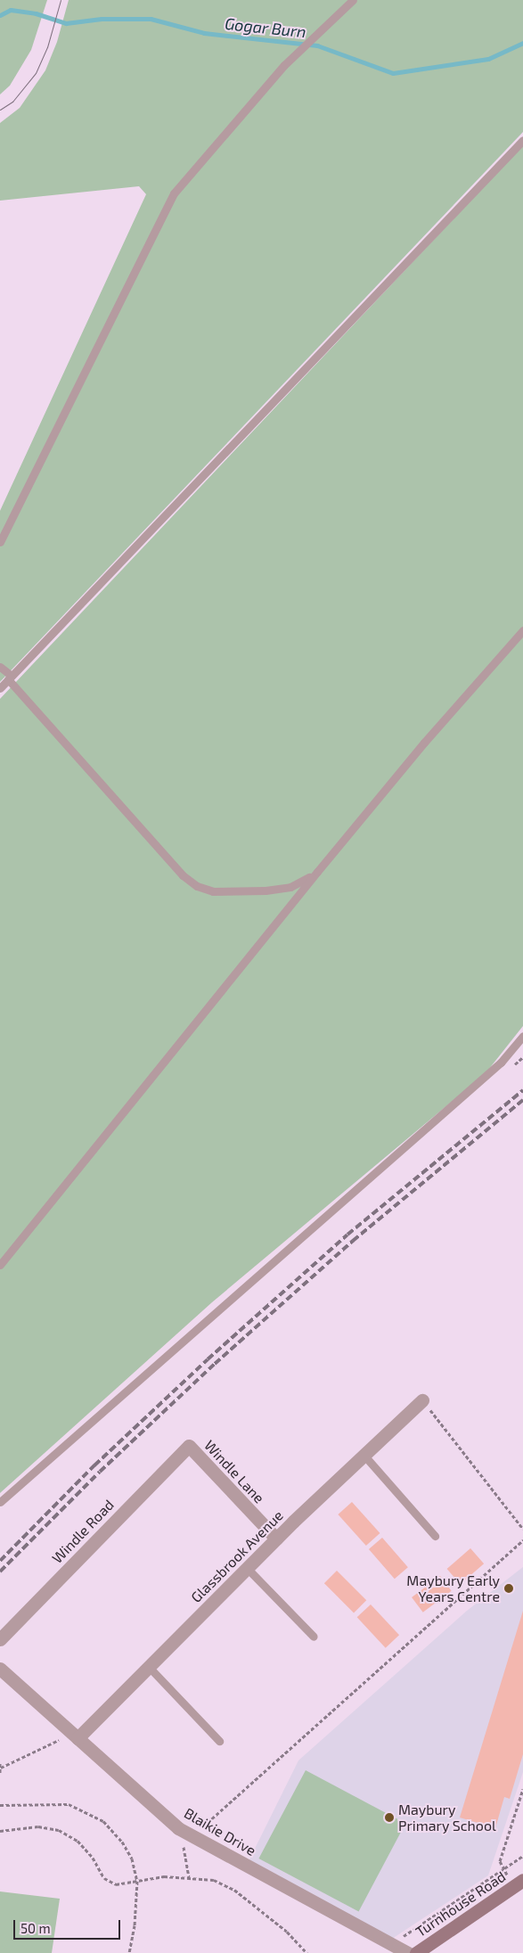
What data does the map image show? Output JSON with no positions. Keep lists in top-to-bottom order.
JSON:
{
  "streets": {
    "street": [
      "Windle Lane",
      "Windle Road",
      "Glassbrook Avenue",
      "Blaikie Drive",
      "Turnhouse Road"
    ]
  },
  "crossings": [
    ["Windle Lane", "Windle Road"],
    ["Windle Lane", "Glassbrook Avenue"],
    ["Glassbrook Avenue", "Blaikie Drive"]
  ],
  "water": ["Gogar Burn"],
  "places": ["Maybury Early Years Centre", "Maybury Primary School"],
  "scale_bar": "50 m"
}
